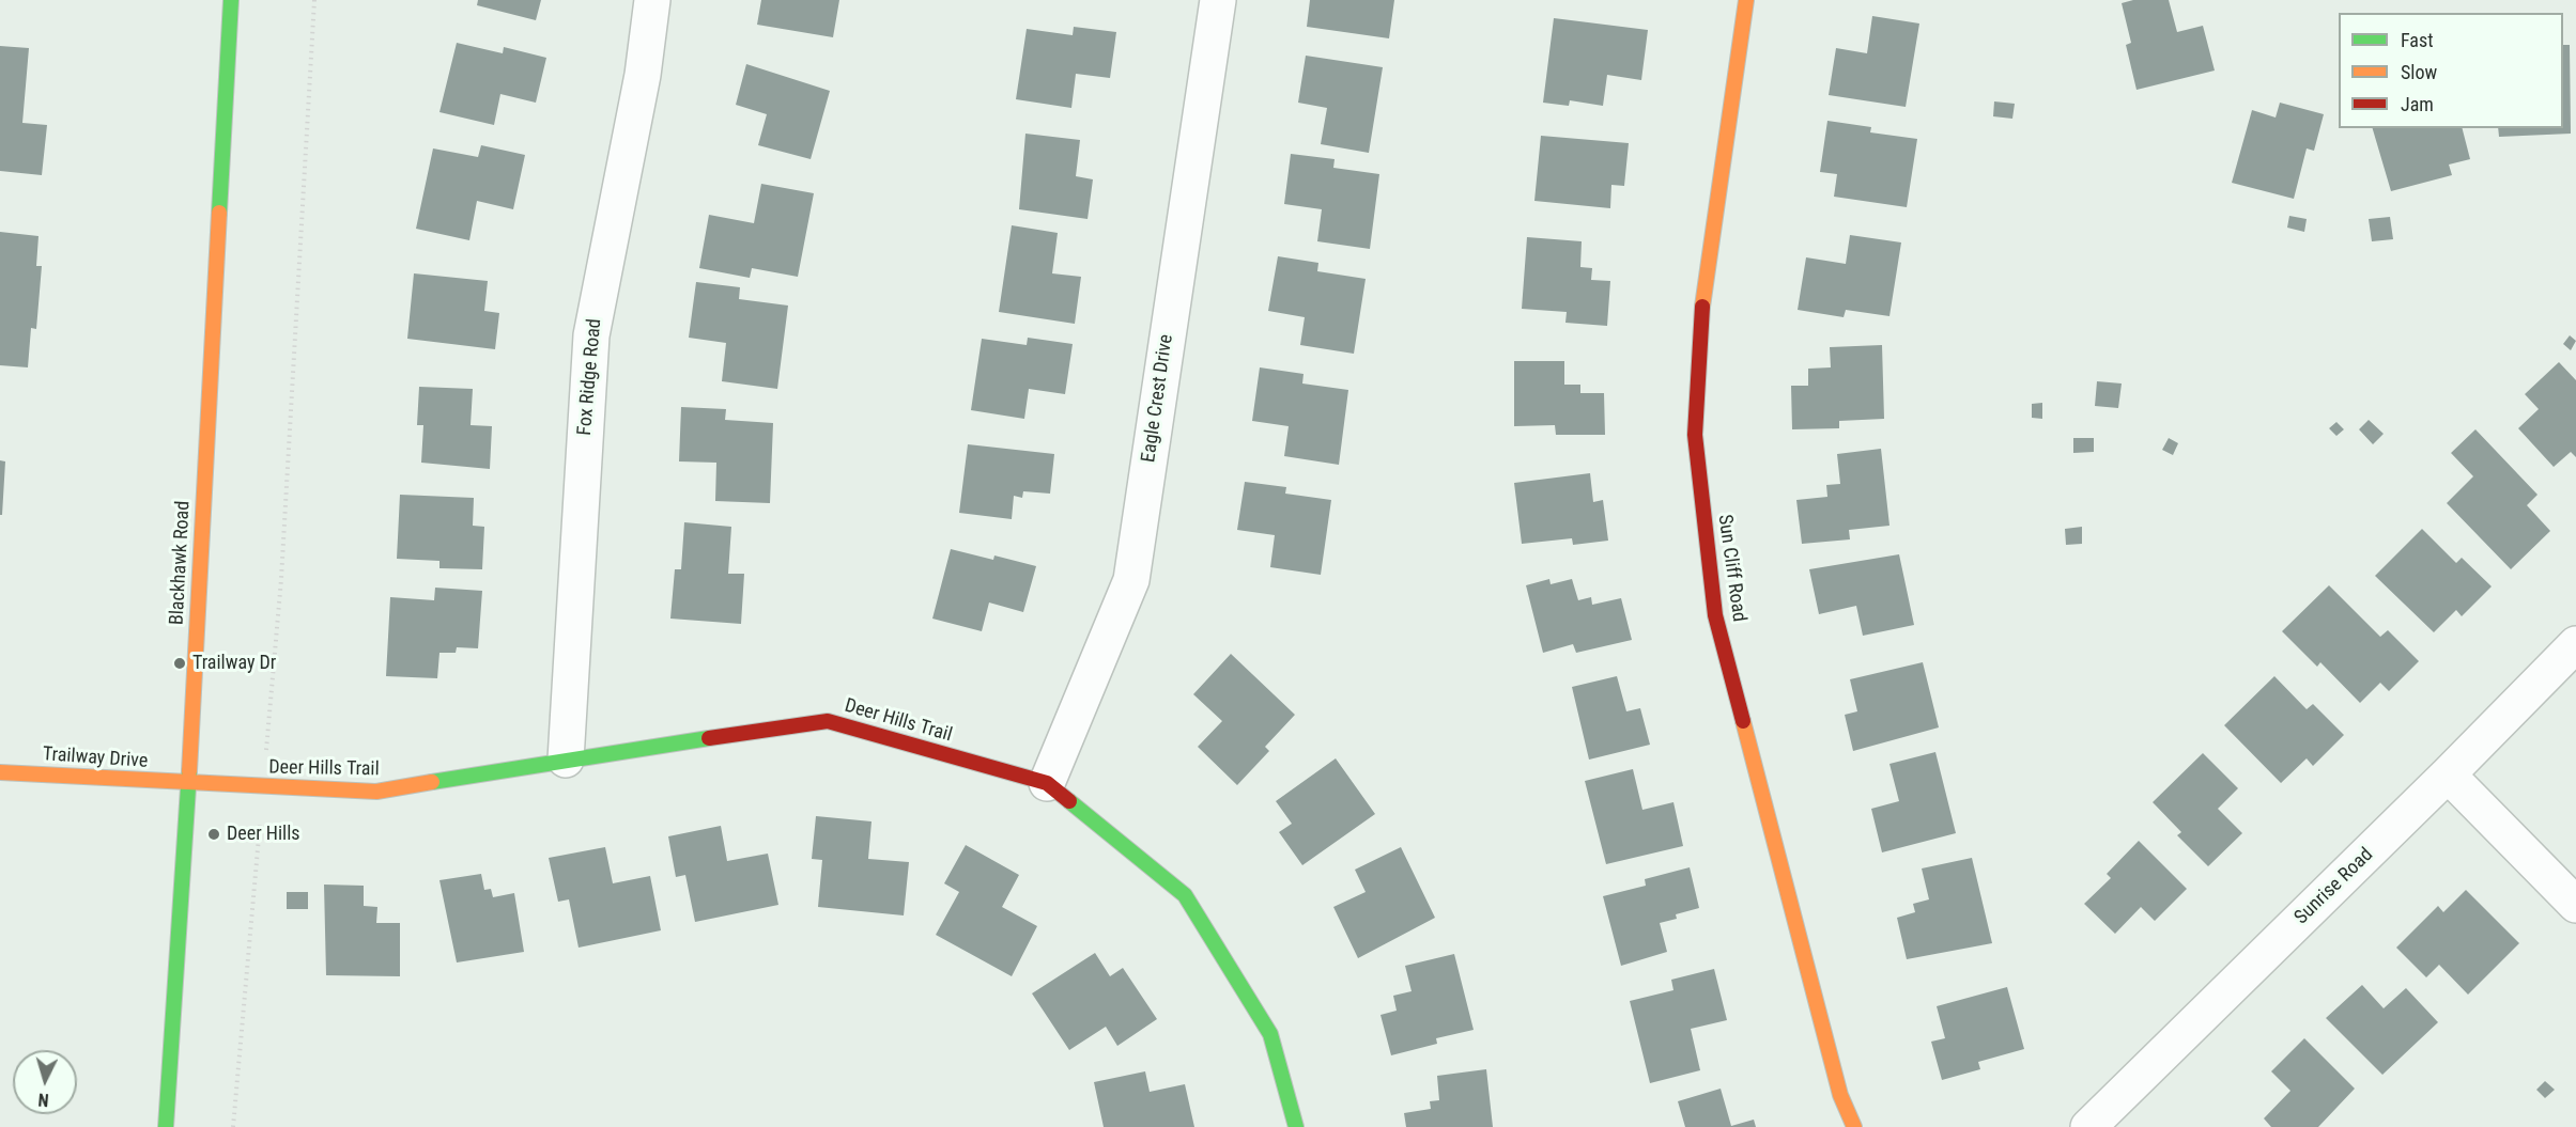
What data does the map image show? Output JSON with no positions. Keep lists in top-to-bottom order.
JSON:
{
  "streets": {
    "street": [
      "Fox Ridge Road",
      "Eagle Crest Drive",
      "Blackhawk Road",
      "Sun Cliff Road",
      "Deer Hills Trail",
      "Trailway Drive",
      "Sunrise Road"
    ]
  },
  "crossings": [
    ["Fox Ridge Road", "Deer Hills Trail"],
    ["Eagle Crest Drive", "Deer Hills Trail"],
    ["Blackhawk Road", "Deer Hills Trail"],
    ["Blackhawk Road", "Trailway Drive"],
    ["Deer Hills Trail", "Trailway Drive"]
  ],
  "places": ["Trailway Dr", "Deer Hills"],
  "legend": ["Fast", "Slow", "Jam"],
  "north": "bottom"
}
